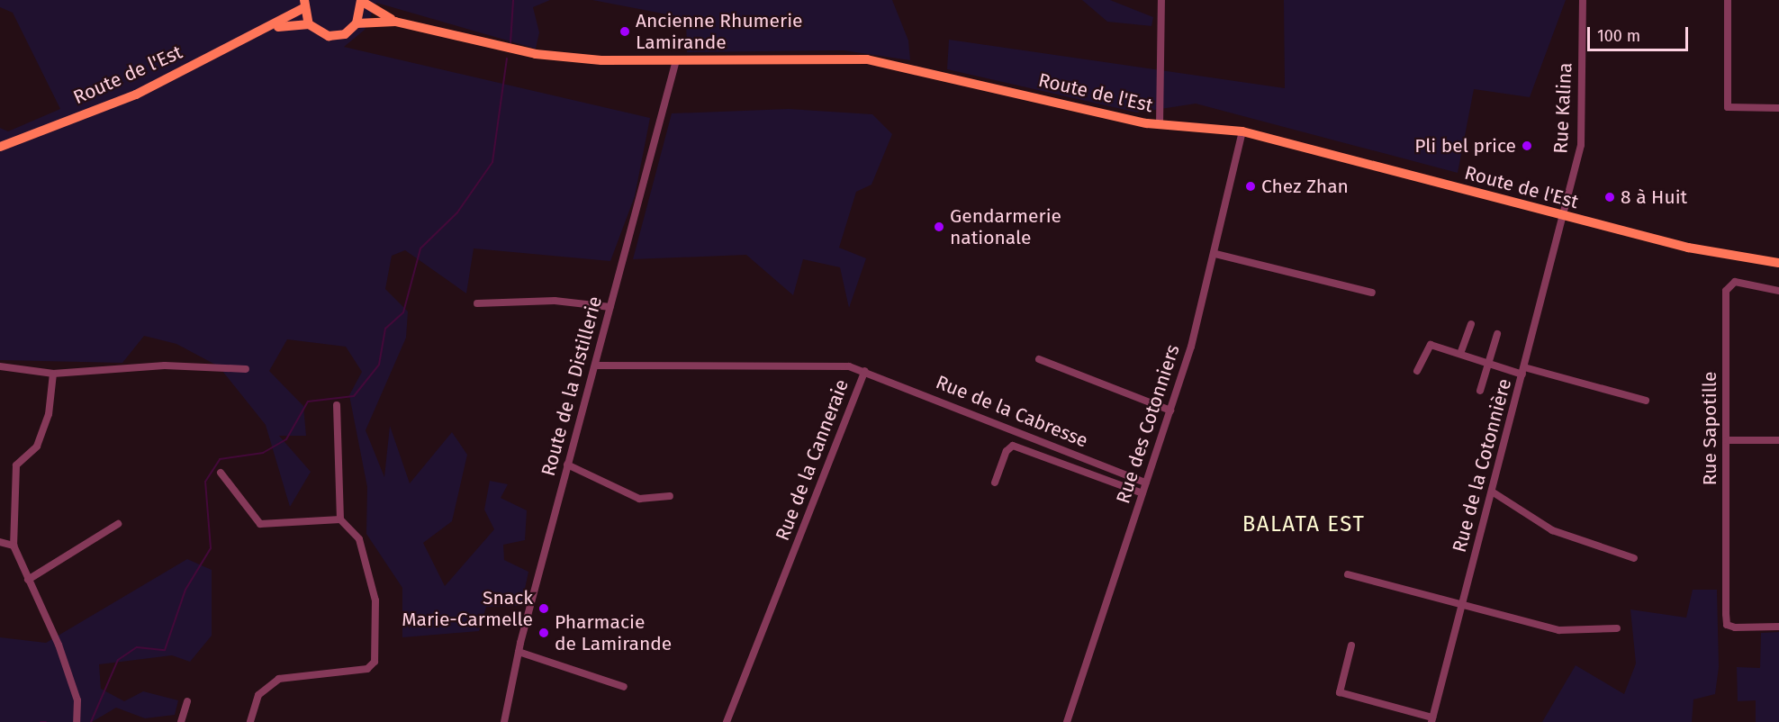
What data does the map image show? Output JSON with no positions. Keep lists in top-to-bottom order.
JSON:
{
  "streets": {
    "main road": ["Route de l'Est"],
    "street": [
      "Rue Kalina",
      "Route de la Distillerie",
      "Rue de la Cabresse",
      "Rue des Cotonniers",
      "Rue Sapotille",
      "Rue de la Canneraie",
      "Rue de la Cotonnière"
    ]
  },
  "crossings": [
    ["Route de l'Est", "Rue Kalina"],
    ["Route de l'Est", "Route de la Distillerie"],
    ["Route de l'Est", "Rue des Cotonniers"],
    ["Route de l'Est", "Rue de la Cotonnière"],
    ["Rue Kalina", "Rue de la Cotonnière"],
    ["Route de la Distillerie", "Rue de la Canneraie"],
    ["Rue de la Cabresse", "Rue des Cotonniers"],
    ["Rue de la Cabresse", "Rue de la Canneraie"]
  ],
  "districts": ["BALATA EST"],
  "places": [
    "Ancienne Rhumerie Lamirande",
    "Pli bel price",
    "Chez Zhan",
    "8 à Huit",
    "Gendarmerie nationale",
    "Snack Marie-Carmelle",
    "Pharmacie de Lamirande"
  ],
  "scale_bar": "100 m"
}
